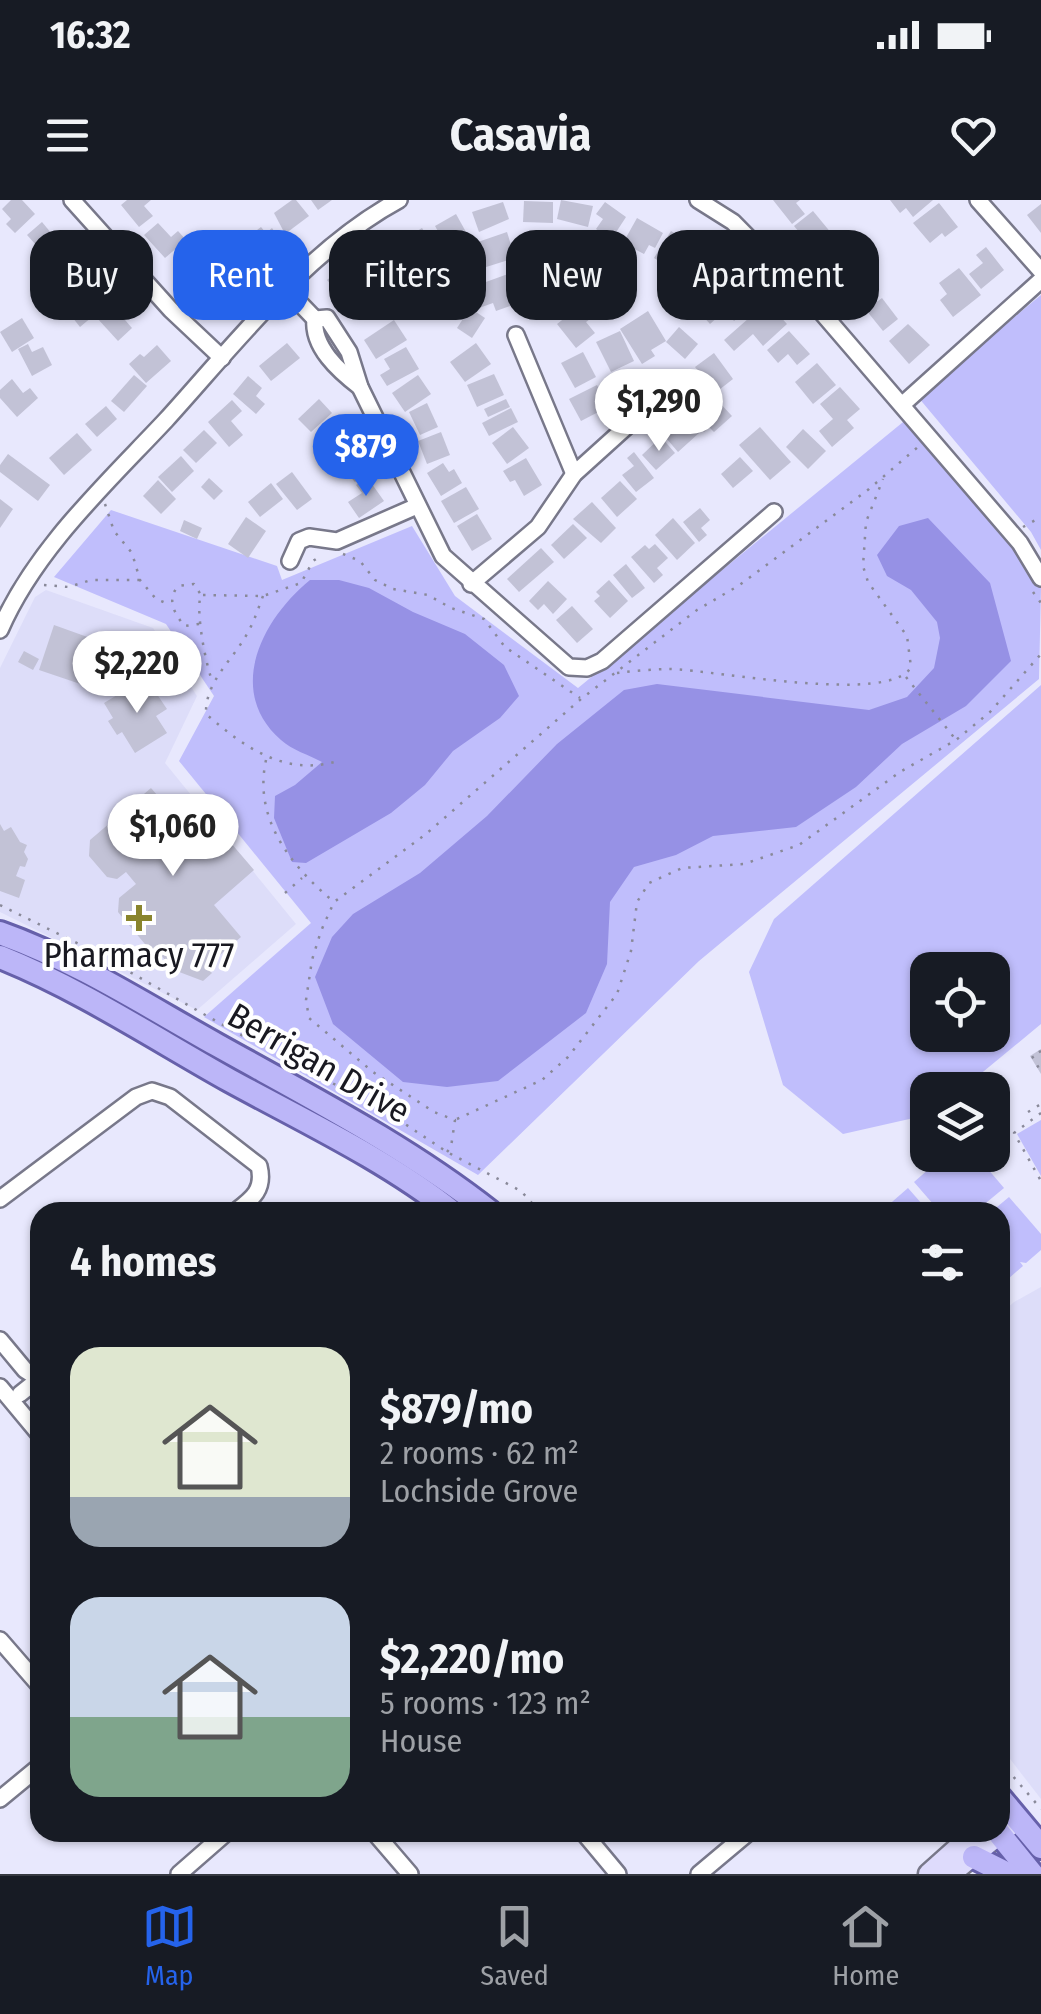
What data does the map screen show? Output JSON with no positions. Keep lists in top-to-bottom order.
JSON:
{
  "streets": {
    "main road": ["Berrigan Drive"]
  },
  "places": {
    "health": ["Pharmacy 777"]
  },
  "page": {
    "status": "16:32",
    "header": "Casavia",
    "chip": [
      "Buy",
      "Rent",
      "Filters",
      "New",
      "Apartment"
    ],
    "price": [
      "$1,290",
      "$879",
      "$2,220",
      "$1,060"
    ],
    "heading": "4 homes",
    "list": [
      {
        "name": "$879/mo",
        "note": "2 rooms · 62 m² · Lochside Grove"
      },
      {
        "name": "$2,220/mo",
        "note": "5 rooms · 123 m² · House"
      }
    ],
    "tabs": ["Map", "Saved", "Home"]
  }
}
